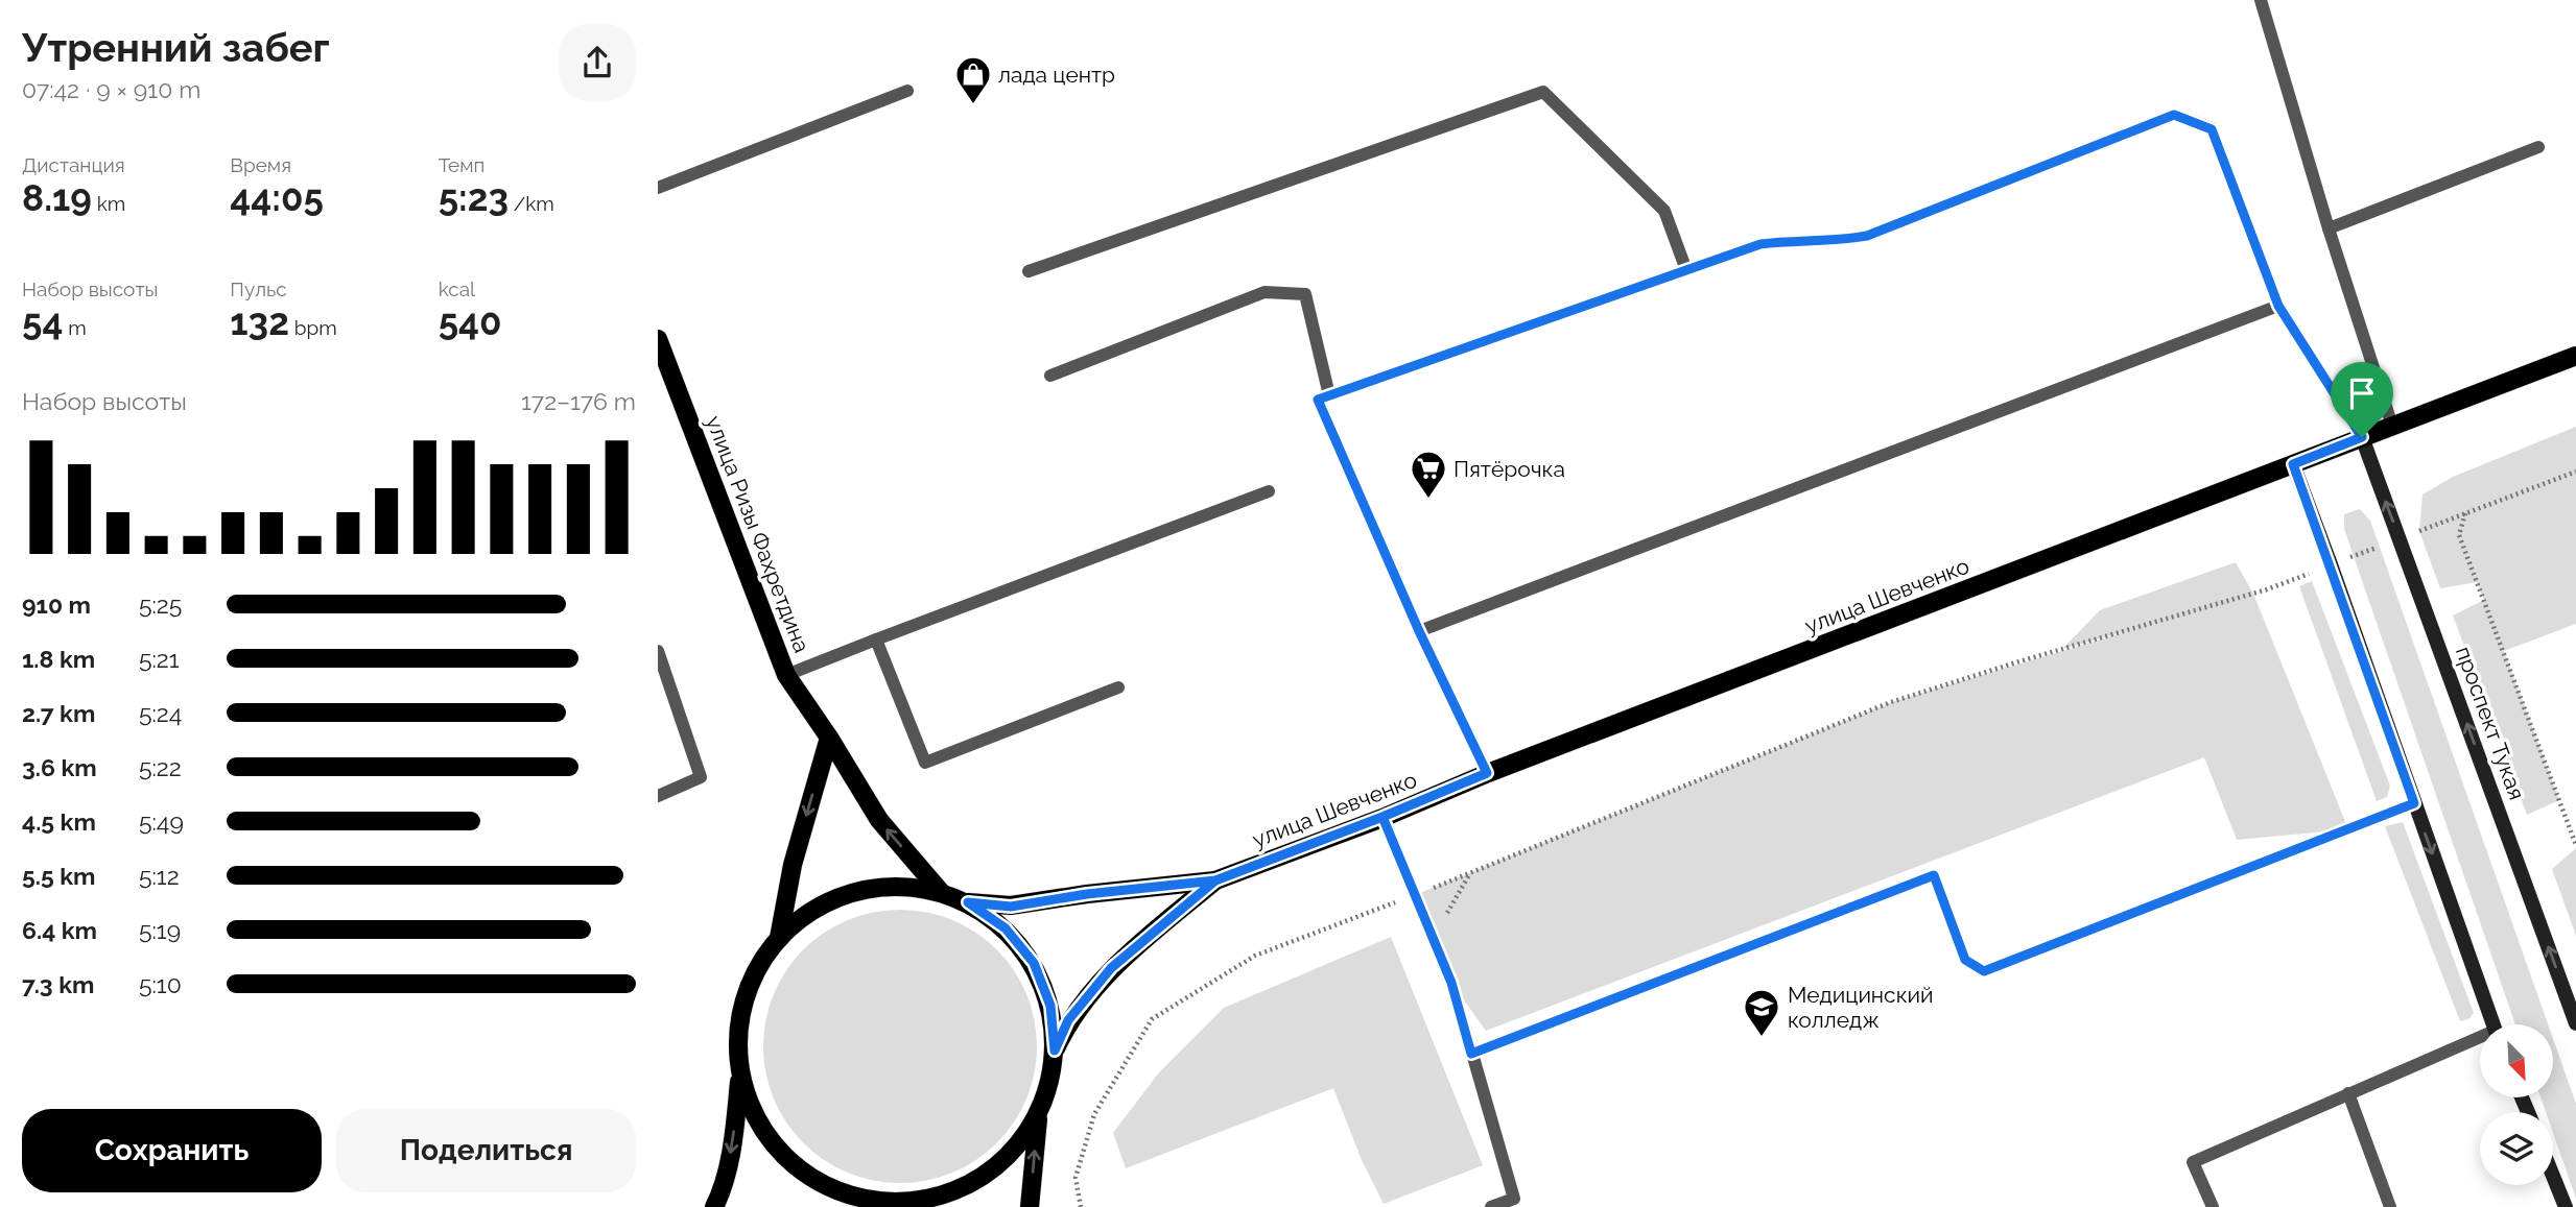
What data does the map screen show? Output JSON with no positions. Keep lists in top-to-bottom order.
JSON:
{
  "streets": {
    "main road": ["улица Ризы Фахретдина", "улица Шевченко", "проспект Тукая"]
  },
  "crossings": [
    ["улица Шевченко", "проспект Тукая"]
  ],
  "places": {
    "shop": ["лада центр"],
    "supermarket": ["Пятёрочка"],
    "school or university": ["Медицинский колледж"]
  },
  "north": "bottom right",
  "page": {
    "heading": ["Утренний забег", "07:42 · 9 × 910 m"],
    "stats": [
      ["Дистанция", "8.19 km"],
      ["Время", "44:05"],
      ["Темп", "5:23 /km"],
      ["Набор высоты", "54 m"],
      ["Пульс", "132 bpm"],
      ["kcal", "540"]
    ],
    "chart": ["Набор высоты", "172–176 m"],
    "list": [
      {
        "name": "910 m",
        "note": "5:25"
      },
      {
        "name": "1.8 km",
        "note": "5:21"
      },
      {
        "name": "2.7 km",
        "note": "5:24"
      },
      {
        "name": "3.6 km",
        "note": "5:22"
      },
      {
        "name": "4.5 km",
        "note": "5:49"
      },
      {
        "name": "5.5 km",
        "note": "5:12"
      },
      {
        "name": "6.4 km",
        "note": "5:19"
      },
      {
        "name": "7.3 km",
        "note": "5:10"
      }
    ],
    "buttons": ["Сохранить", "Поделиться"]
  }
}
